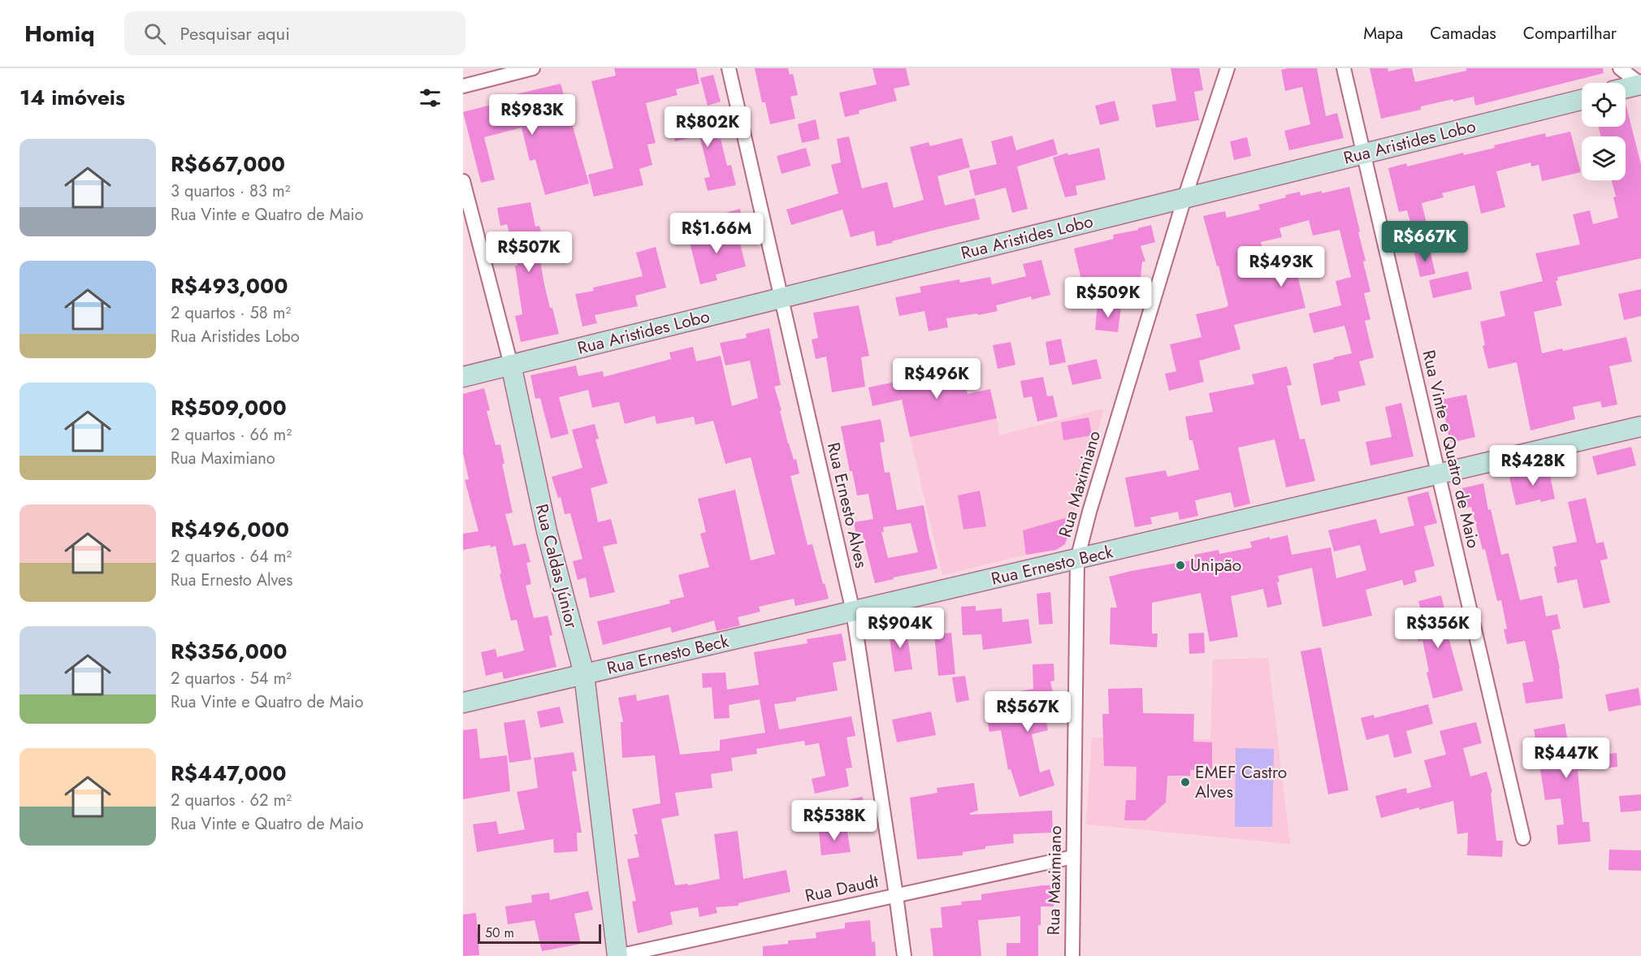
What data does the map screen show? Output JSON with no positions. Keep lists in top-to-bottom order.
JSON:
{
  "streets": {
    "street": [
      "Rua Aristides Lobo",
      "Rua Vinte e Quatro de Maio",
      "Rua Maximiano",
      "Rua Ernesto Alves",
      "Rua Ernesto Beck",
      "Rua Caldas Júnior",
      "Rua Daudt"
    ]
  },
  "crossings": [
    ["Rua Aristides Lobo", "Rua Vinte e Quatro de Maio"],
    ["Rua Aristides Lobo", "Rua Maximiano"],
    ["Rua Aristides Lobo", "Rua Ernesto Alves"],
    ["Rua Aristides Lobo", "Rua Caldas Júnior"],
    ["Rua Vinte e Quatro de Maio", "Rua Ernesto Beck"],
    ["Rua Maximiano", "Rua Ernesto Beck"],
    ["Rua Maximiano", "Rua Daudt"],
    ["Rua Ernesto Alves", "Rua Ernesto Beck"],
    ["Rua Ernesto Alves", "Rua Daudt"],
    ["Rua Ernesto Beck", "Rua Caldas Júnior"],
    ["Rua Caldas Júnior", "Rua Daudt"]
  ],
  "places": ["Unipão", "EMEF Castro Alves"],
  "scale_bar": "50 m",
  "page": {
    "header": "Homiq",
    "search": "Pesquisar aqui",
    "nav": ["Mapa", "Camadas", "Compartilhar"],
    "heading": "14 imóveis",
    "price": [
      "R$983K",
      "R$802K",
      "R$1.66M",
      "R$667K",
      "R$507K",
      "R$493K",
      "R$509K",
      "R$496K",
      "R$428K",
      "R$904K",
      "R$356K",
      "R$567K",
      "R$447K",
      "R$538K"
    ],
    "list": [
      {
        "name": "R$667,000",
        "note": "3 quartos · 83 m² · Rua Vinte e Quatro de Maio"
      },
      {
        "name": "R$493,000",
        "note": "2 quartos · 58 m² · Rua Aristides Lobo"
      },
      {
        "name": "R$509,000",
        "note": "2 quartos · 66 m² · Rua Maximiano"
      },
      {
        "name": "R$496,000",
        "note": "2 quartos · 64 m² · Rua Ernesto Alves"
      },
      {
        "name": "R$356,000",
        "note": "2 quartos · 54 m² · Rua Vinte e Quatro de Maio"
      },
      {
        "name": "R$447,000",
        "note": "2 quartos · 62 m² · Rua Vinte e Quatro de Maio"
      }
    ],
    "scale": "50 m"
  }
}
